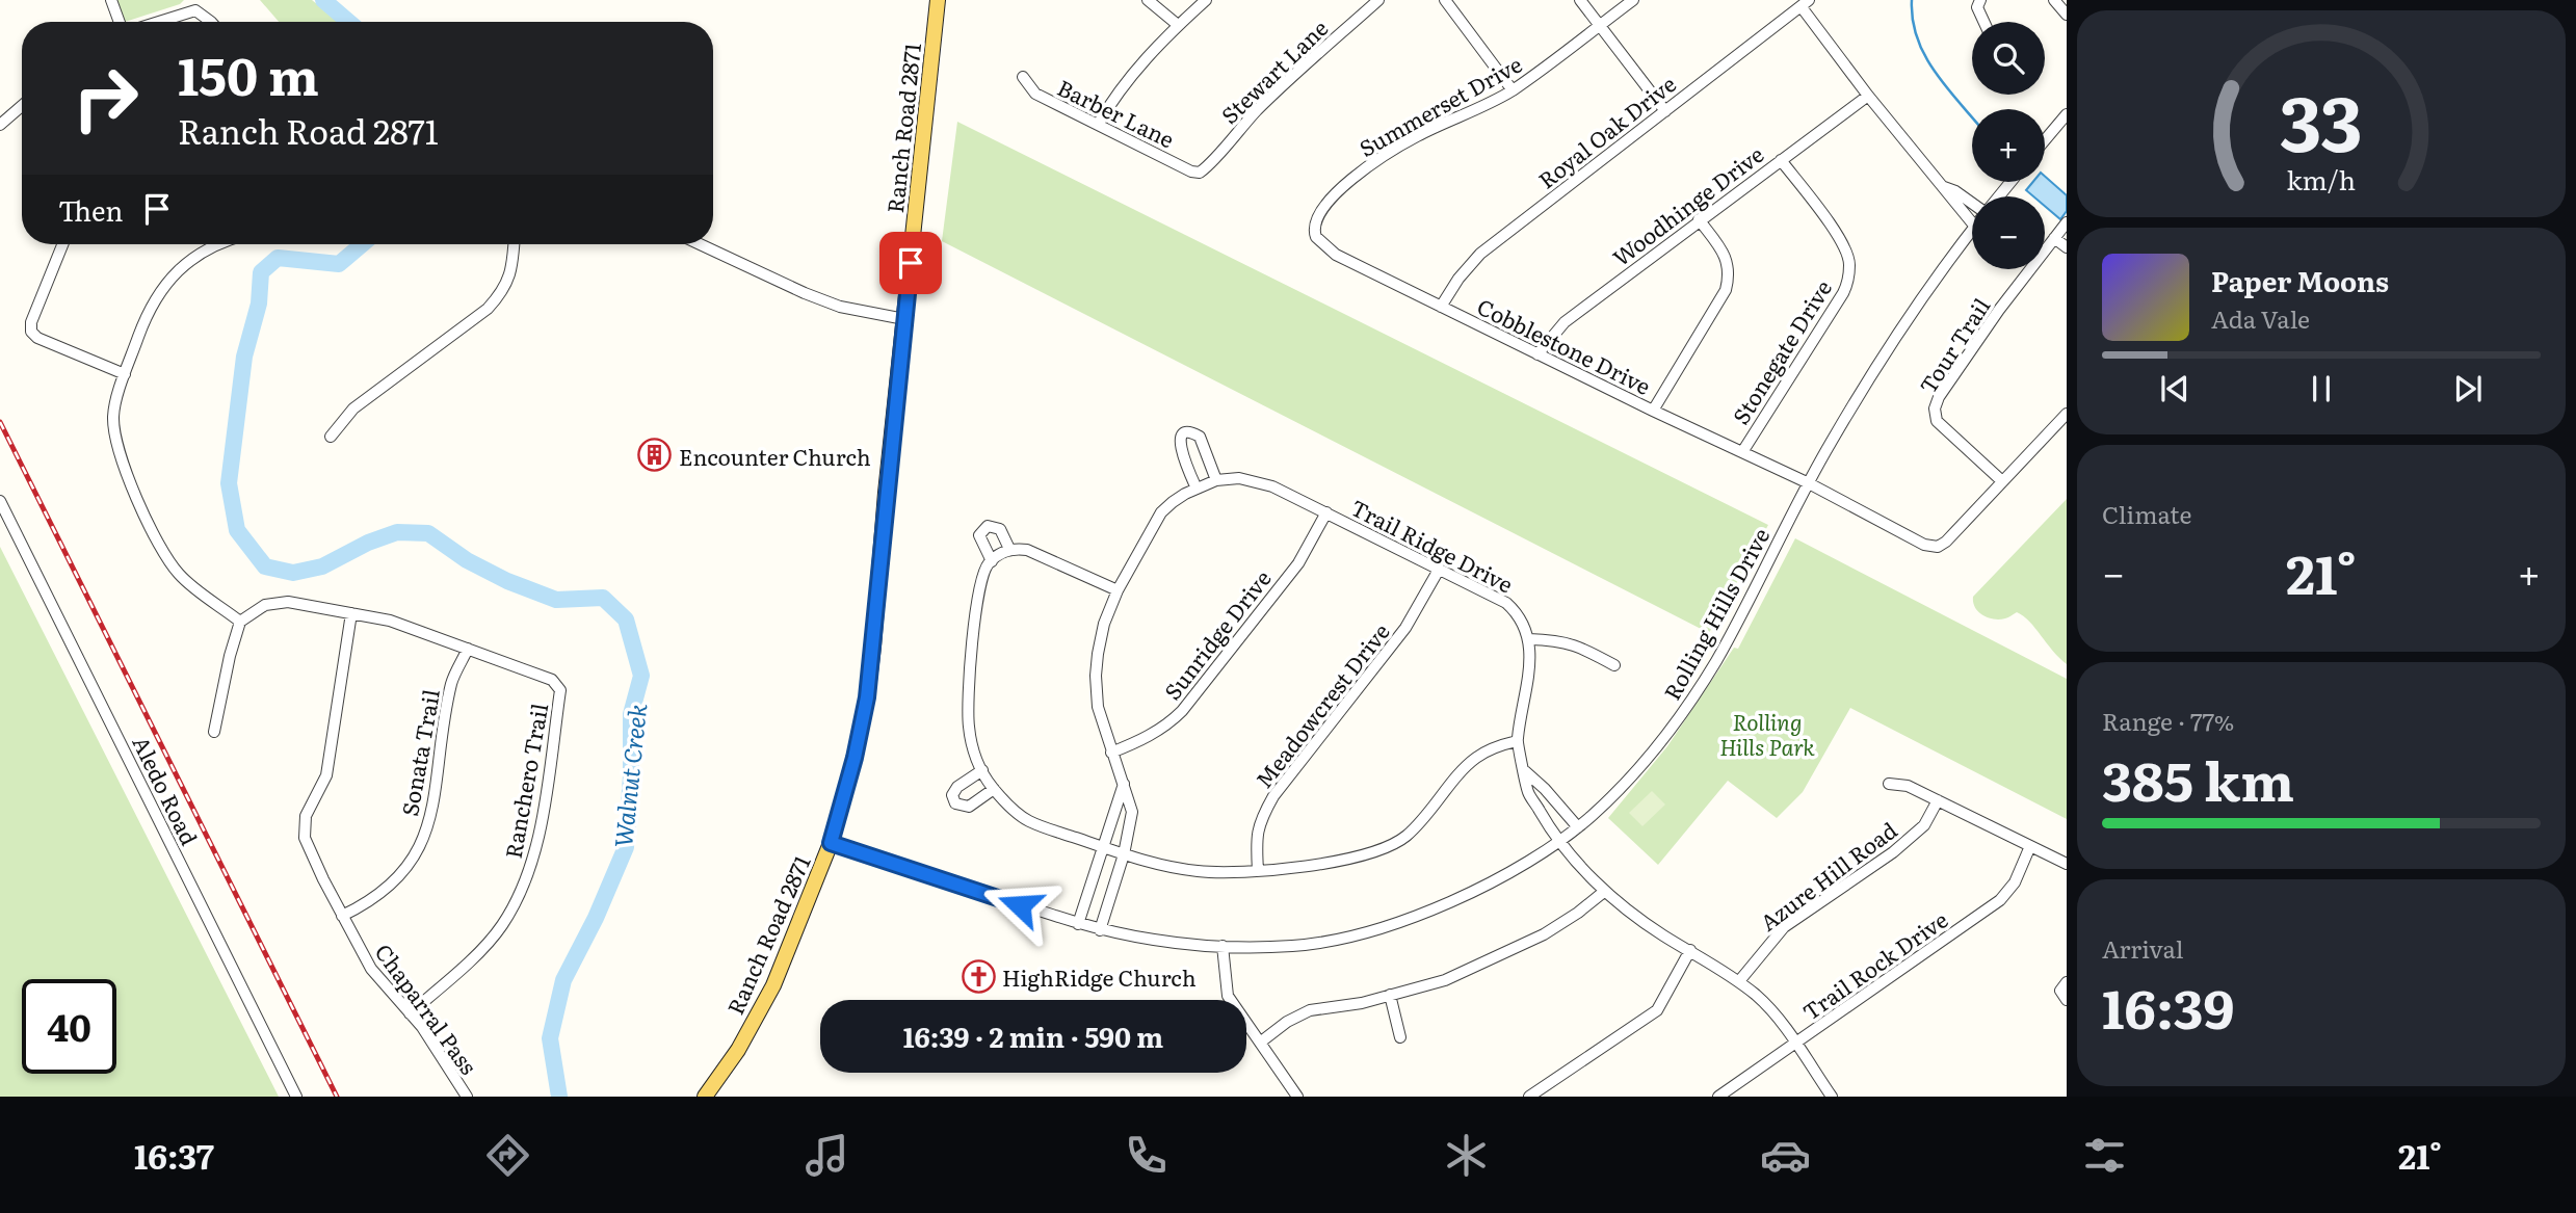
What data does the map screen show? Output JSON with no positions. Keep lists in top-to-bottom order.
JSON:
{
  "streets": {
    "main road": ["Ranch Road 2871"],
    "street": [
      "Stewart Lane",
      "Summerset Drive",
      "Barber Lane",
      "Royal Oak Drive",
      "Woodhinge Drive",
      "Cobblestone Drive",
      "Tour Trail",
      "Stonegate Drive",
      "Trail Ridge Drive",
      "Rolling Hills Drive",
      "Sunridge Drive",
      "Meadowcrest Drive",
      "Sonata Trail",
      "Ranchero Trail",
      "Aledo Road",
      "Azure Hill Road",
      "Trail Rock Drive",
      "Chaparral Pass"
    ]
  },
  "crossings": [
    ["Stewart Lane", "Barber Lane"],
    ["Summerset Drive", "Cobblestone Drive"],
    ["Ranch Road 2871", "Rolling Hills Drive"],
    ["Royal Oak Drive", "Cobblestone Drive"],
    ["Woodhinge Drive", "Cobblestone Drive"],
    ["Woodhinge Drive", "Stonegate Drive"],
    ["Cobblestone Drive", "Tour Trail"],
    ["Cobblestone Drive", "Stonegate Drive"],
    ["Cobblestone Drive", "Rolling Hills Drive"],
    ["Trail Ridge Drive", "Rolling Hills Drive"],
    ["Trail Ridge Drive", "Sunridge Drive"],
    ["Trail Ridge Drive", "Meadowcrest Drive"],
    ["Sonata Trail", "Ranchero Trail"],
    ["Sonata Trail", "Chaparral Pass"],
    ["Ranchero Trail", "Chaparral Pass"]
  ],
  "water": ["Walnut Creek"],
  "parks": ["Rolling Hills Park"],
  "places": {
    "building": ["Encounter Church"],
    "church": ["HighRidge Church"]
  },
  "page": {
    "map_buttons": ["+", "−"],
    "turn": ["150 m", "Ranch Road 2871"],
    "then": "Then",
    "song": ["Paper Moons", "Ada Vale"],
    "tile": [
      "Climate",
      ["Range · 77%", "385 km"],
      ["Arrival", "16:39"]
    ],
    "heat": ["−", "21°", "+"],
    "limit": "40",
    "trip": "16:39 · 2 min · 590 m",
    "tabs": ["16:37", "21°"],
    "gauge": ["33", "km/h"]
  }
}
